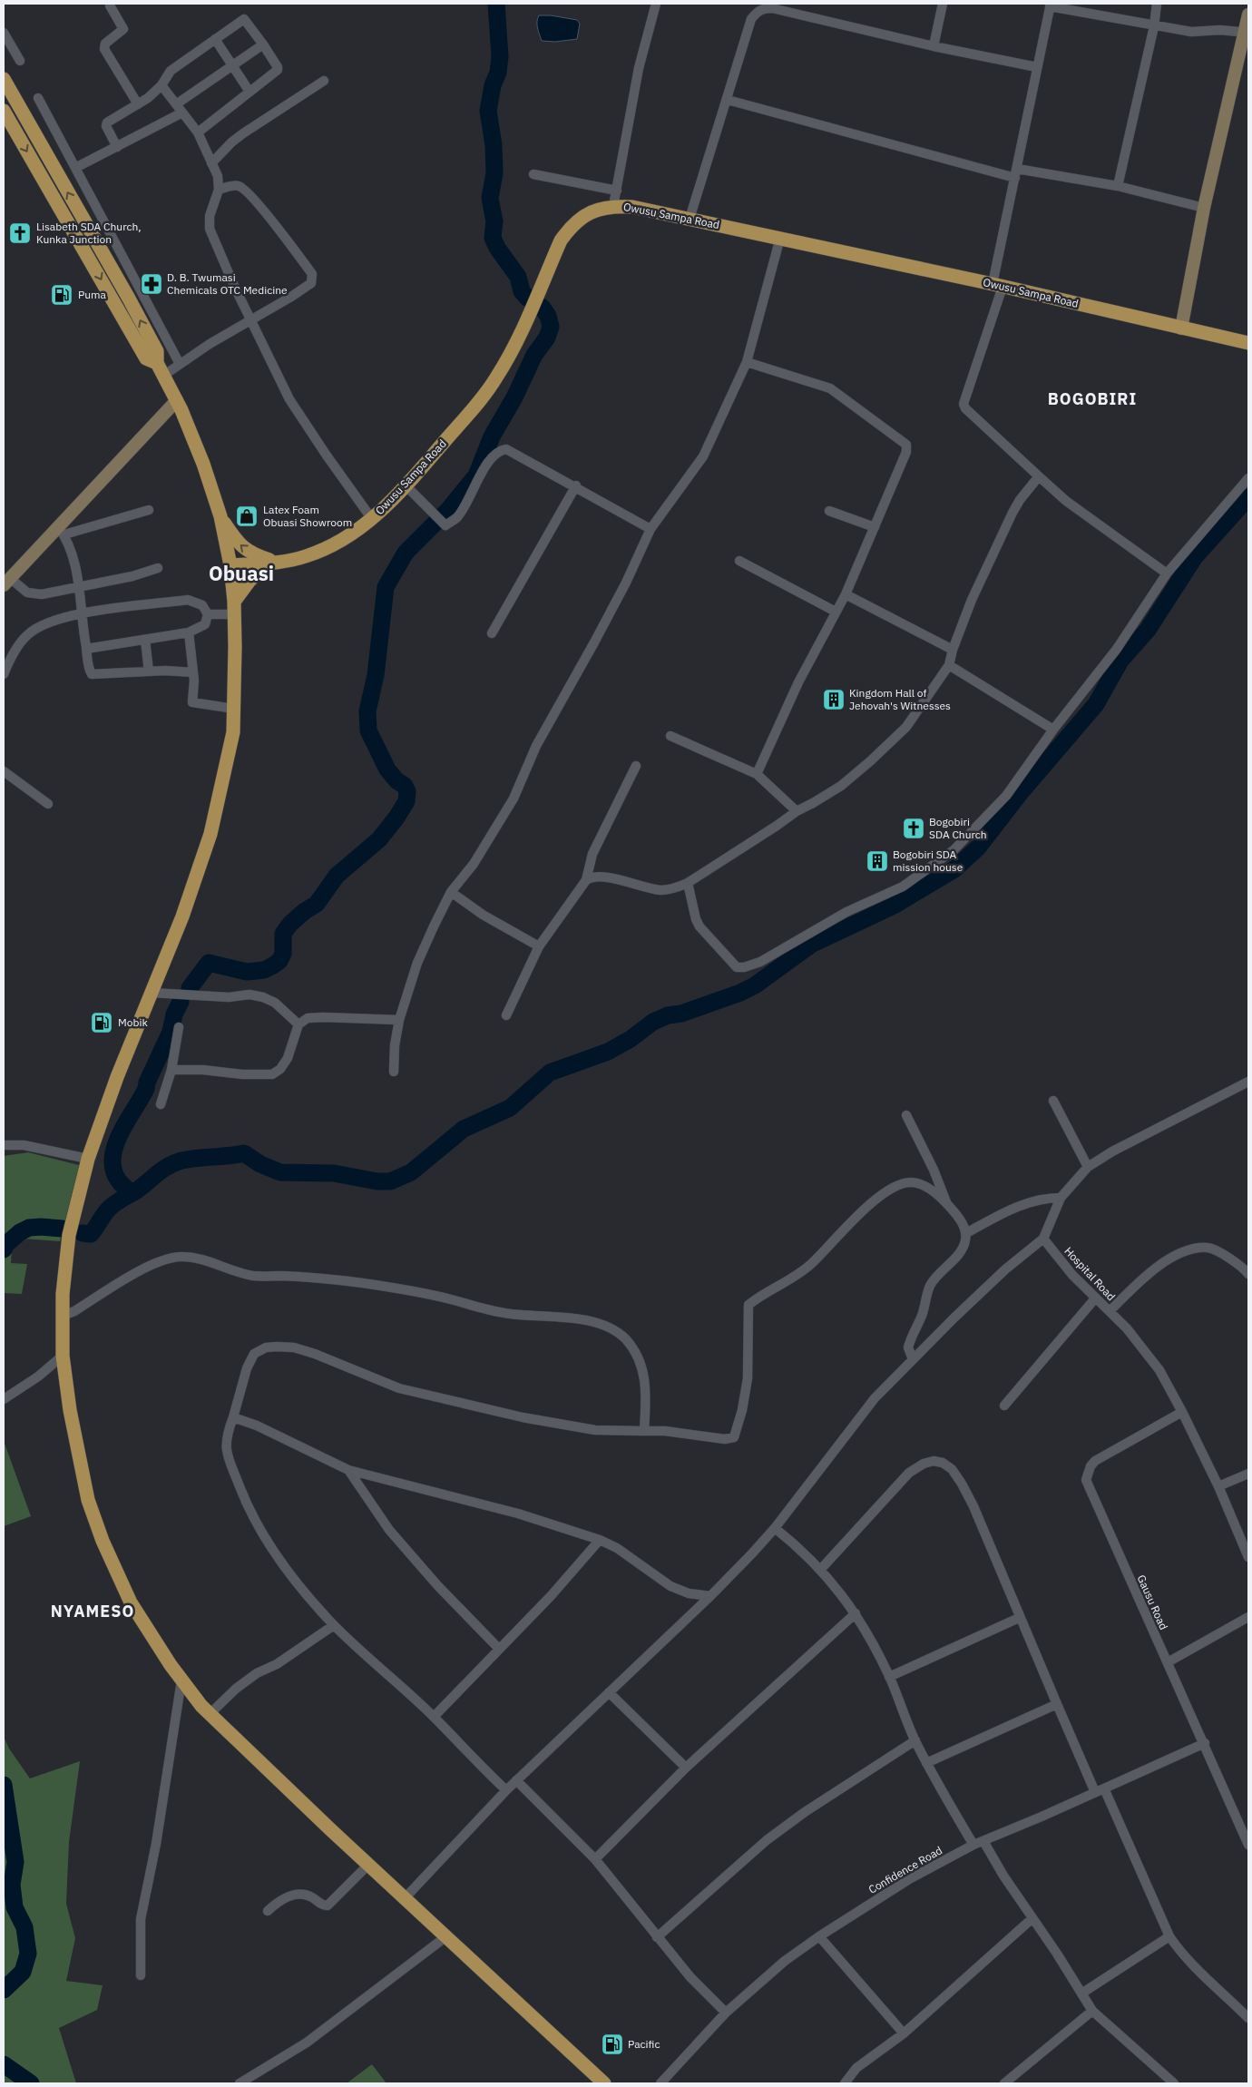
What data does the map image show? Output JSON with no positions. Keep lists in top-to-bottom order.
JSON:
{
  "streets": {
    "main road": ["Owusu Sampa Road"],
    "street": ["Hospital Road", "Gausu Road", "Confidence Road"]
  },
  "crossings": [
    ["Hospital Road", "Gausu Road"],
    ["Gausu Road", "Confidence Road"]
  ],
  "districts": ["BOGOBIRI", "Obuasi", "NYAMESO"],
  "places": {
    "church": ["Lisabeth SDA Church, Kunka Junction", "Bogobiri SDA Church"],
    "pharmacy": ["D. B. Twumasi Chemicals OTC Medicine"],
    "fuel station": ["Puma", "Mobik", "Pacific"],
    "shop": ["Latex Foam Obuasi Showroom"],
    "building": ["Kingdom Hall of Jehovah's Witnesses", "Bogobiri SDA mission house"]
  }
}
